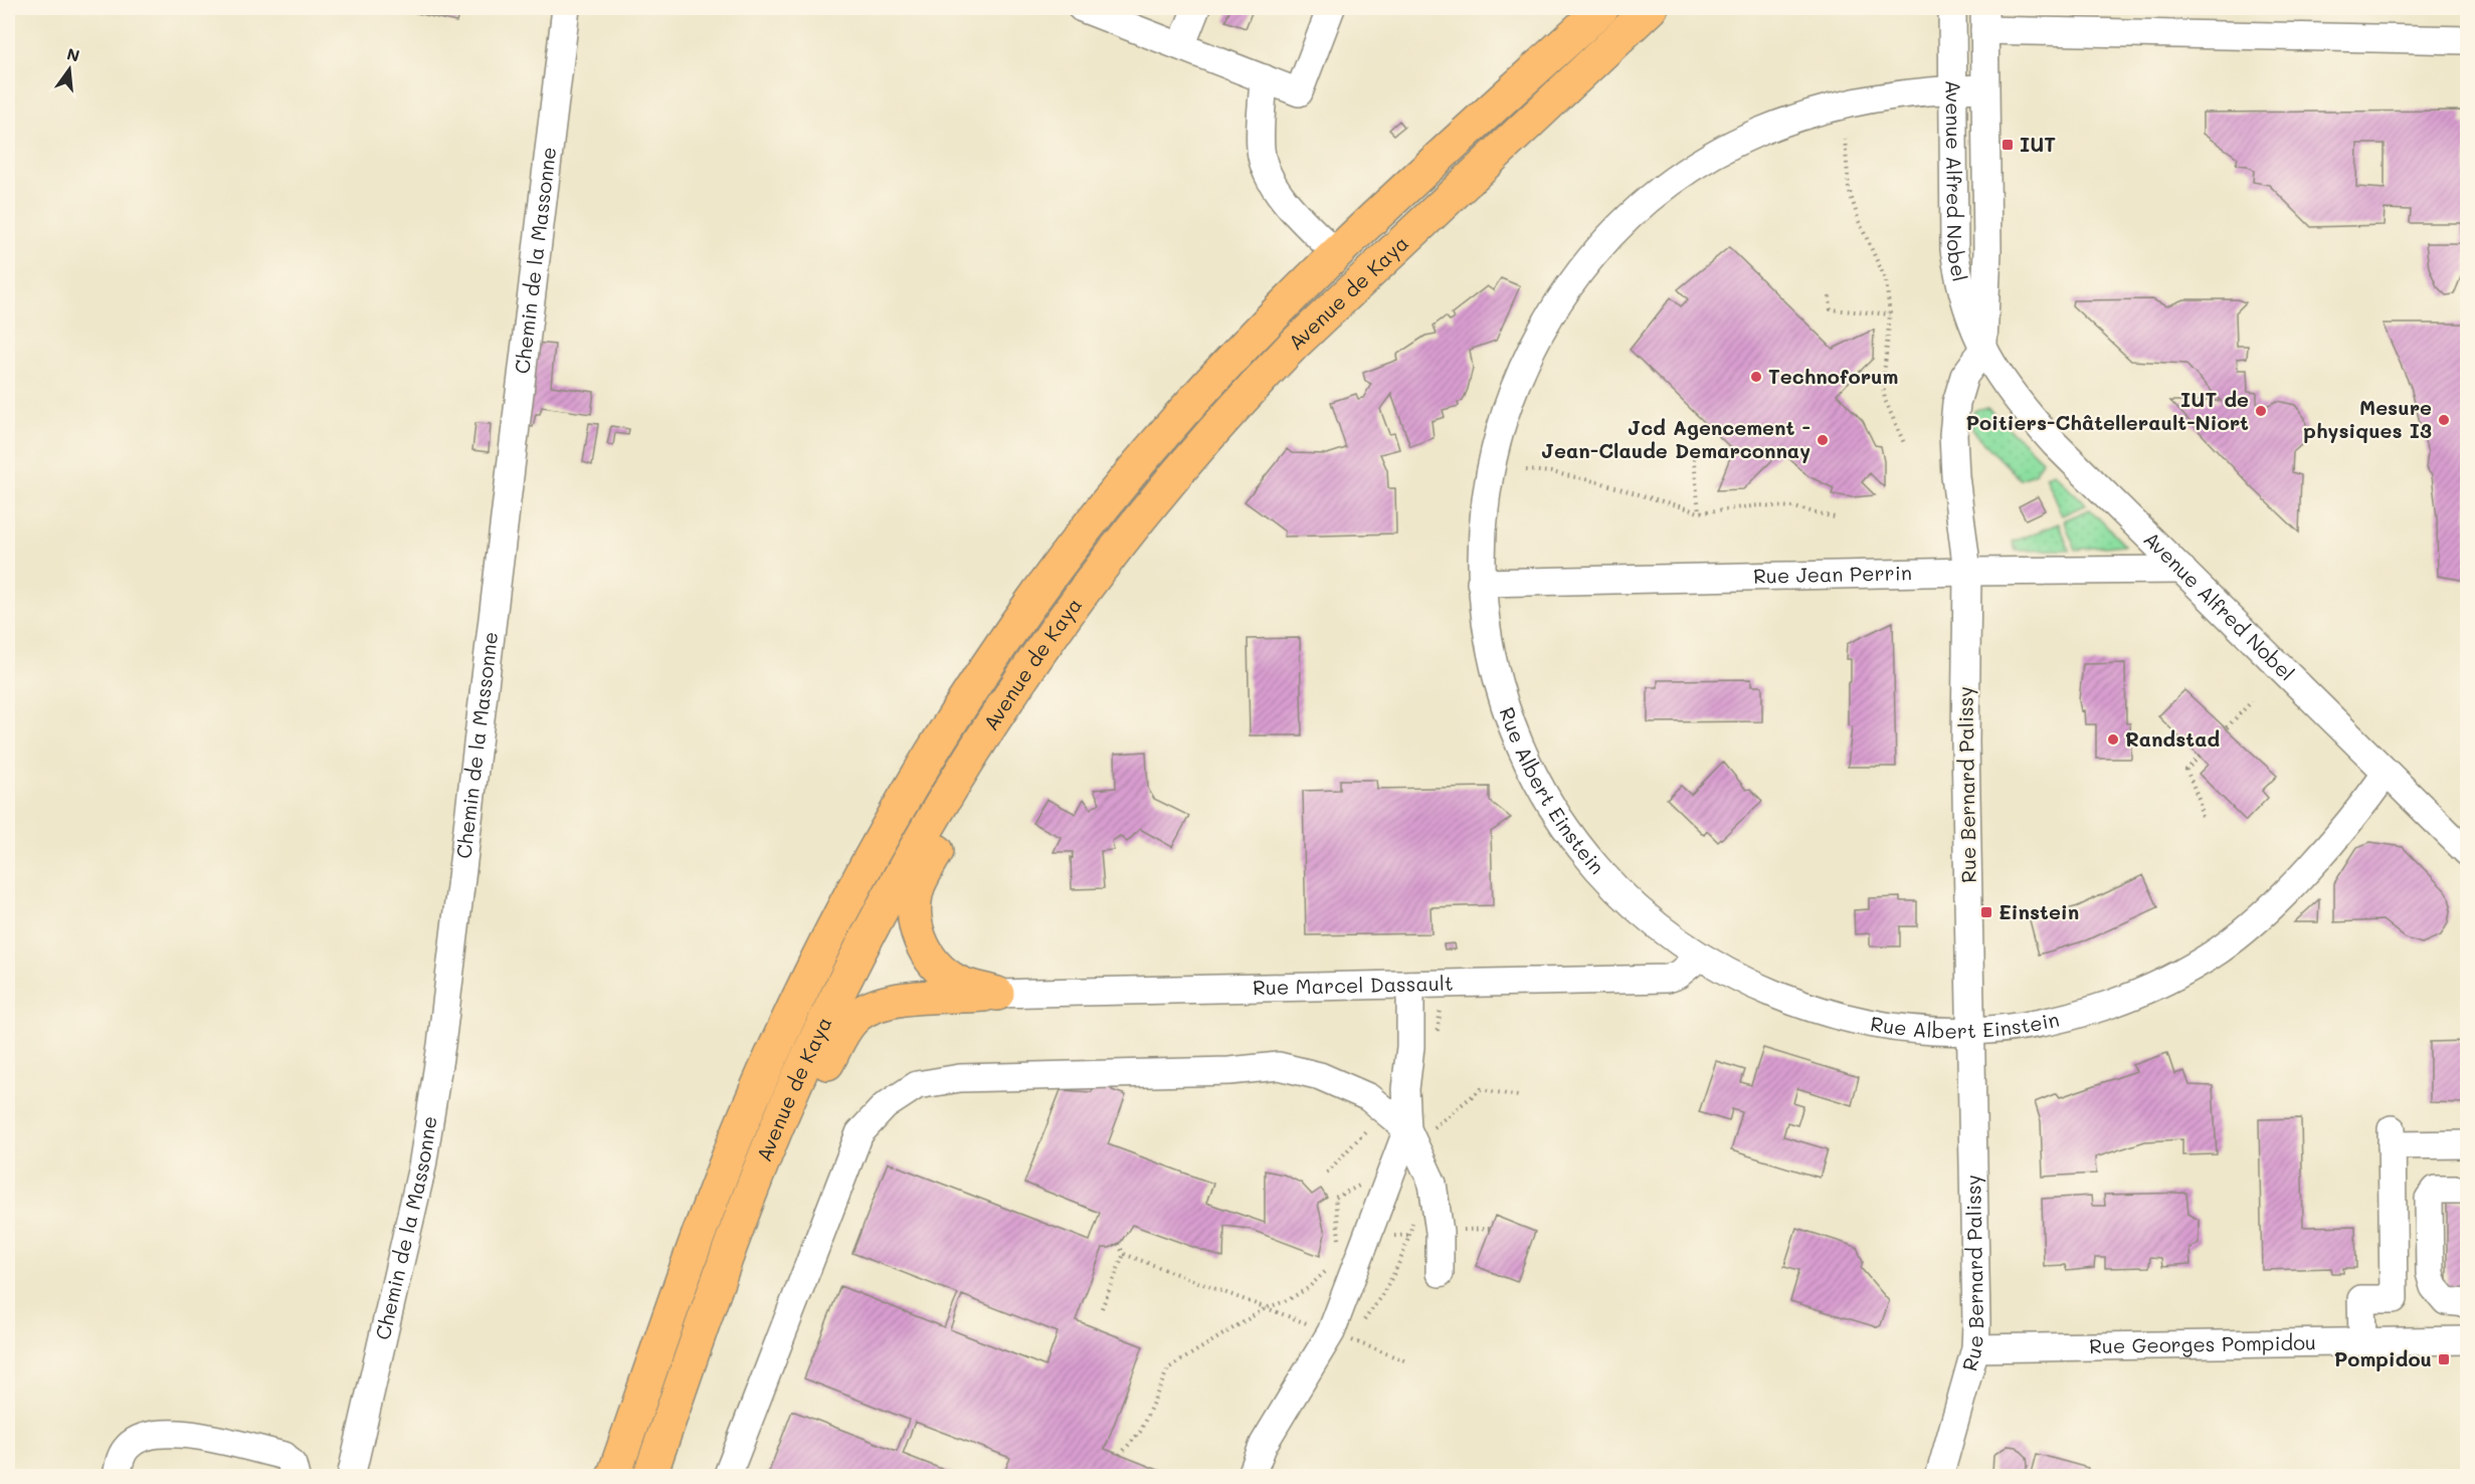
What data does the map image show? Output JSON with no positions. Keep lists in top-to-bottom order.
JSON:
{
  "streets": {
    "main road": ["Avenue de Kaya"],
    "street": [
      "Avenue Alfred Nobel",
      "Chemin de la Massonne",
      "Rue Jean Perrin",
      "Rue Bernard Palissy",
      "Rue Albert Einstein",
      "Rue Marcel Dassault",
      "Rue Georges Pompidou"
    ]
  },
  "crossings": [
    ["Avenue Alfred Nobel", "Rue Jean Perrin"],
    ["Avenue Alfred Nobel", "Rue Bernard Palissy"],
    ["Avenue Alfred Nobel", "Rue Albert Einstein"],
    ["Rue Jean Perrin", "Rue Bernard Palissy"],
    ["Rue Jean Perrin", "Rue Albert Einstein"],
    ["Rue Bernard Palissy", "Rue Albert Einstein"],
    ["Rue Bernard Palissy", "Rue Georges Pompidou"],
    ["Rue Albert Einstein", "Rue Marcel Dassault"]
  ],
  "places": {
    "transit": ["IUT", "Einstein", "Pompidou"],
    "other": [
      "Technoforum",
      "IUT de Poitiers-Châtellerault-Niort",
      "Mesure physiques I3",
      "Jcd Agencement - Jean-Claude Demarconnay",
      "Randstad"
    ]
  },
  "north": "top"
}
